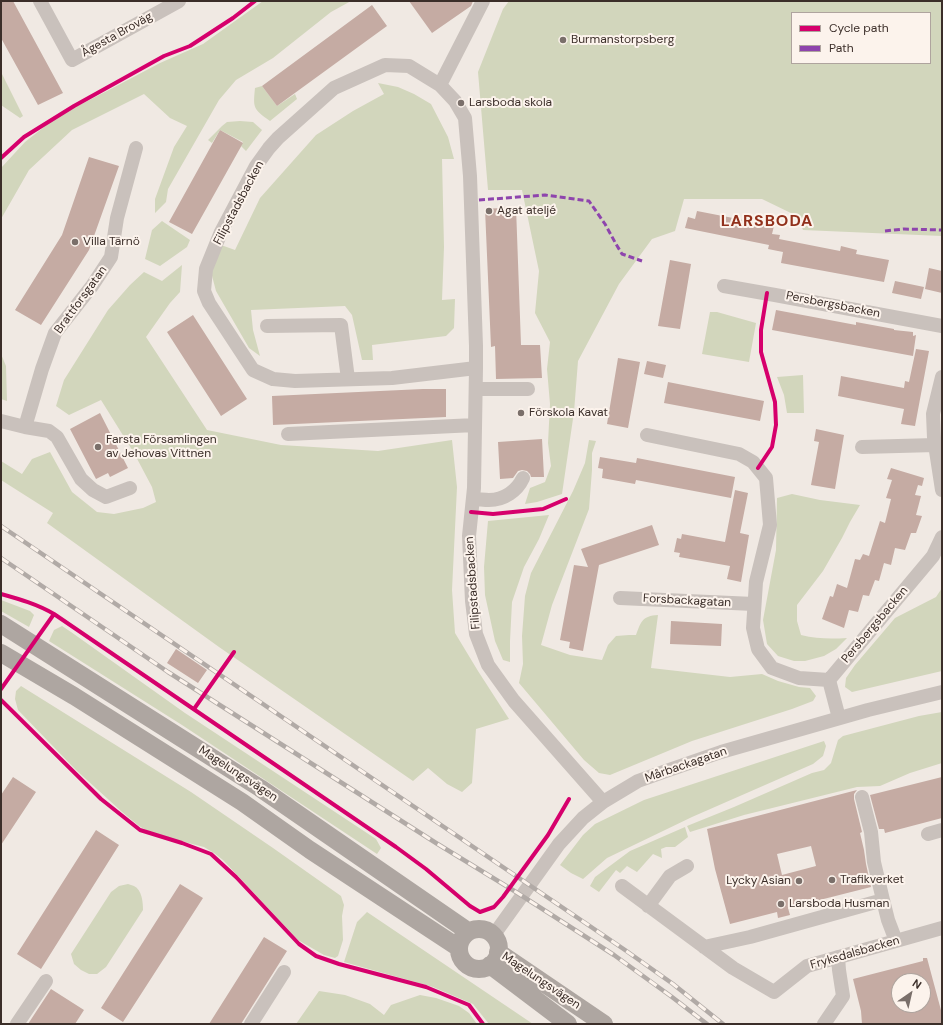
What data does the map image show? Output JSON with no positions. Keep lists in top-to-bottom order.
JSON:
{
  "streets": {
    "main road": ["Magelungsvägen"],
    "street": [
      "Ågesta Broväg",
      "Filipstadsbacken",
      "Brattforsgatan",
      "Persbergsbacken",
      "Forsbackagatan",
      "Mårbackagatan",
      "Fryksdalsbacken"
    ]
  },
  "crossings": [
    ["Filipstadsbacken", "Mårbackagatan"],
    ["Mårbackagatan", "Magelungsvägen"]
  ],
  "districts": ["LARSBODA"],
  "places": [
    "Burmanstorpsberg",
    "Larsboda skola",
    "Agat ateljé",
    "Villa Tärnö",
    "Förskola Kavat",
    "Farsta Församlingen av Jehovas Vittnen",
    "Trafikverket",
    "Lycky Asian",
    "Larsboda Husman"
  ],
  "legend": ["Cycle path", "Path"],
  "north": "top right"
}
